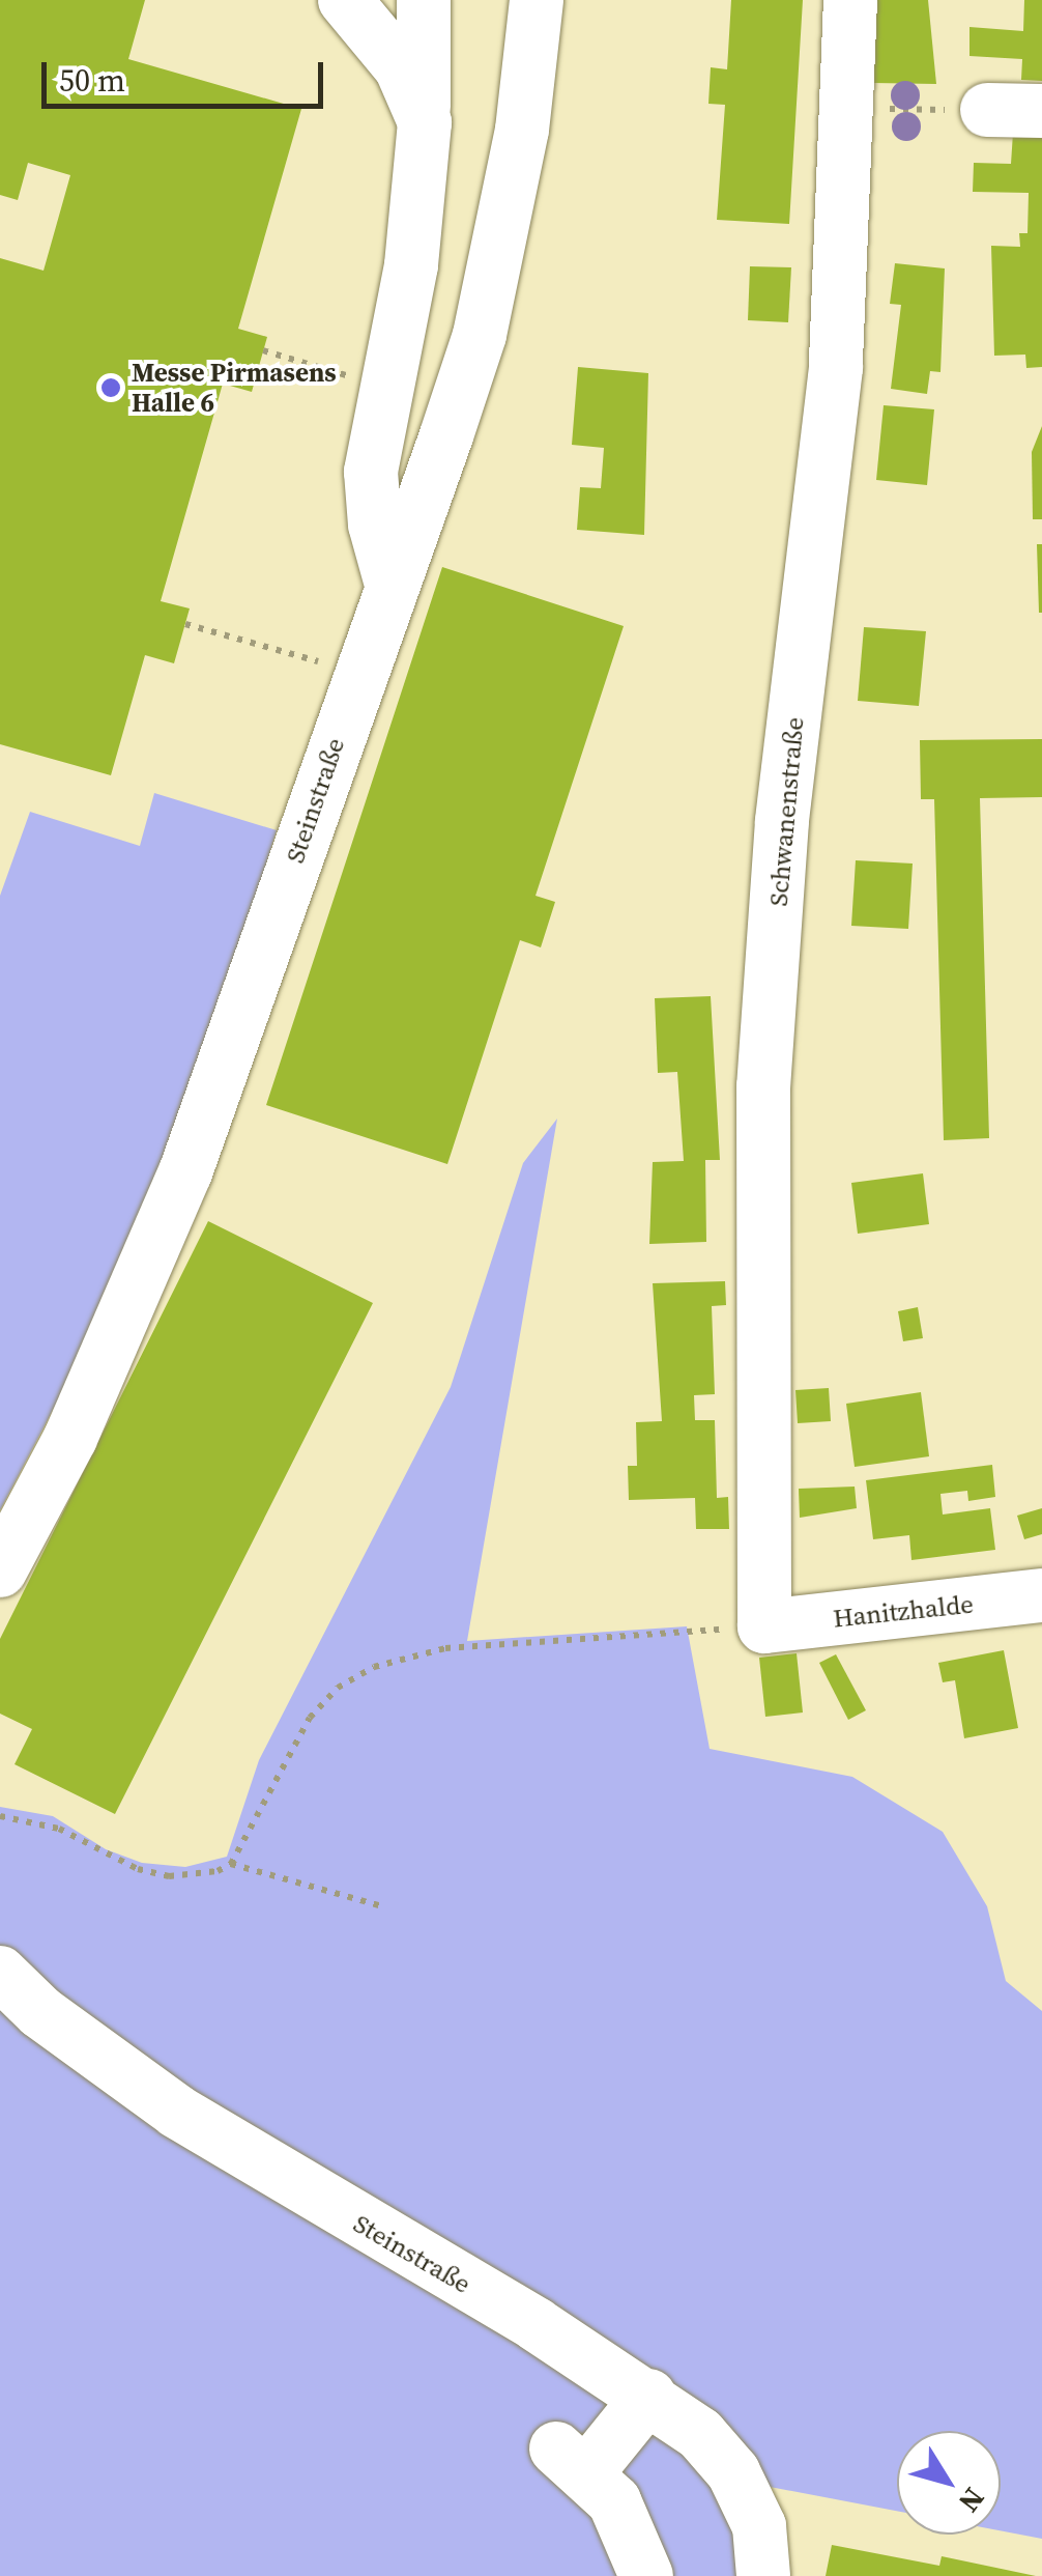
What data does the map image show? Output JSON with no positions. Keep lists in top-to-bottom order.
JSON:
{
  "streets": {
    "street": ["Steinstraße", "Schwanenstraße", "Hanitzhalde"]
  },
  "crossings": [
    ["Schwanenstraße", "Hanitzhalde"]
  ],
  "places": ["Messe Pirmasens Halle 6"],
  "scale_bar": "50 m",
  "north": "bottom right"
}
